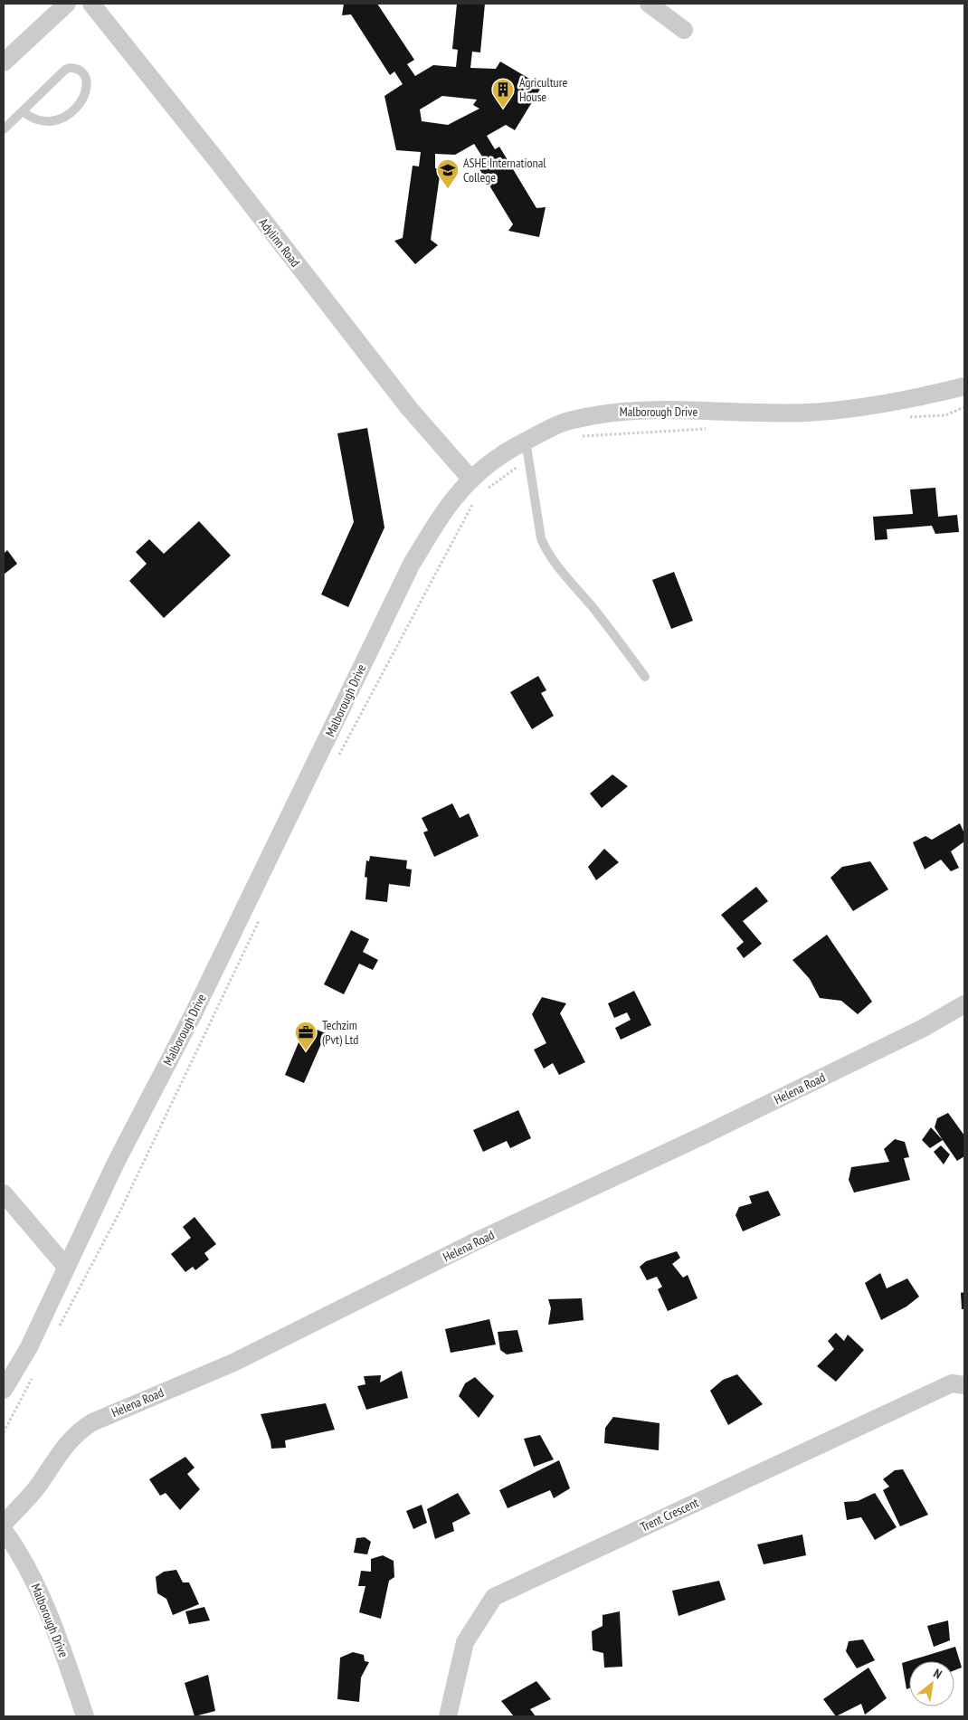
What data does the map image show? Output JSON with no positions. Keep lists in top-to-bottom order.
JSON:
{
  "streets": {
    "street": [
      "Adylinn Road",
      "Malborough Drive",
      "Helena Road",
      "Trent Crescent"
    ]
  },
  "crossings": [
    ["Adylinn Road", "Malborough Drive"]
  ],
  "places": {
    "building": ["Agriculture House"],
    "school or university": ["ASHE International College"],
    "office": ["Techzim (Pvt) Ltd"]
  },
  "north": "top right"
}
